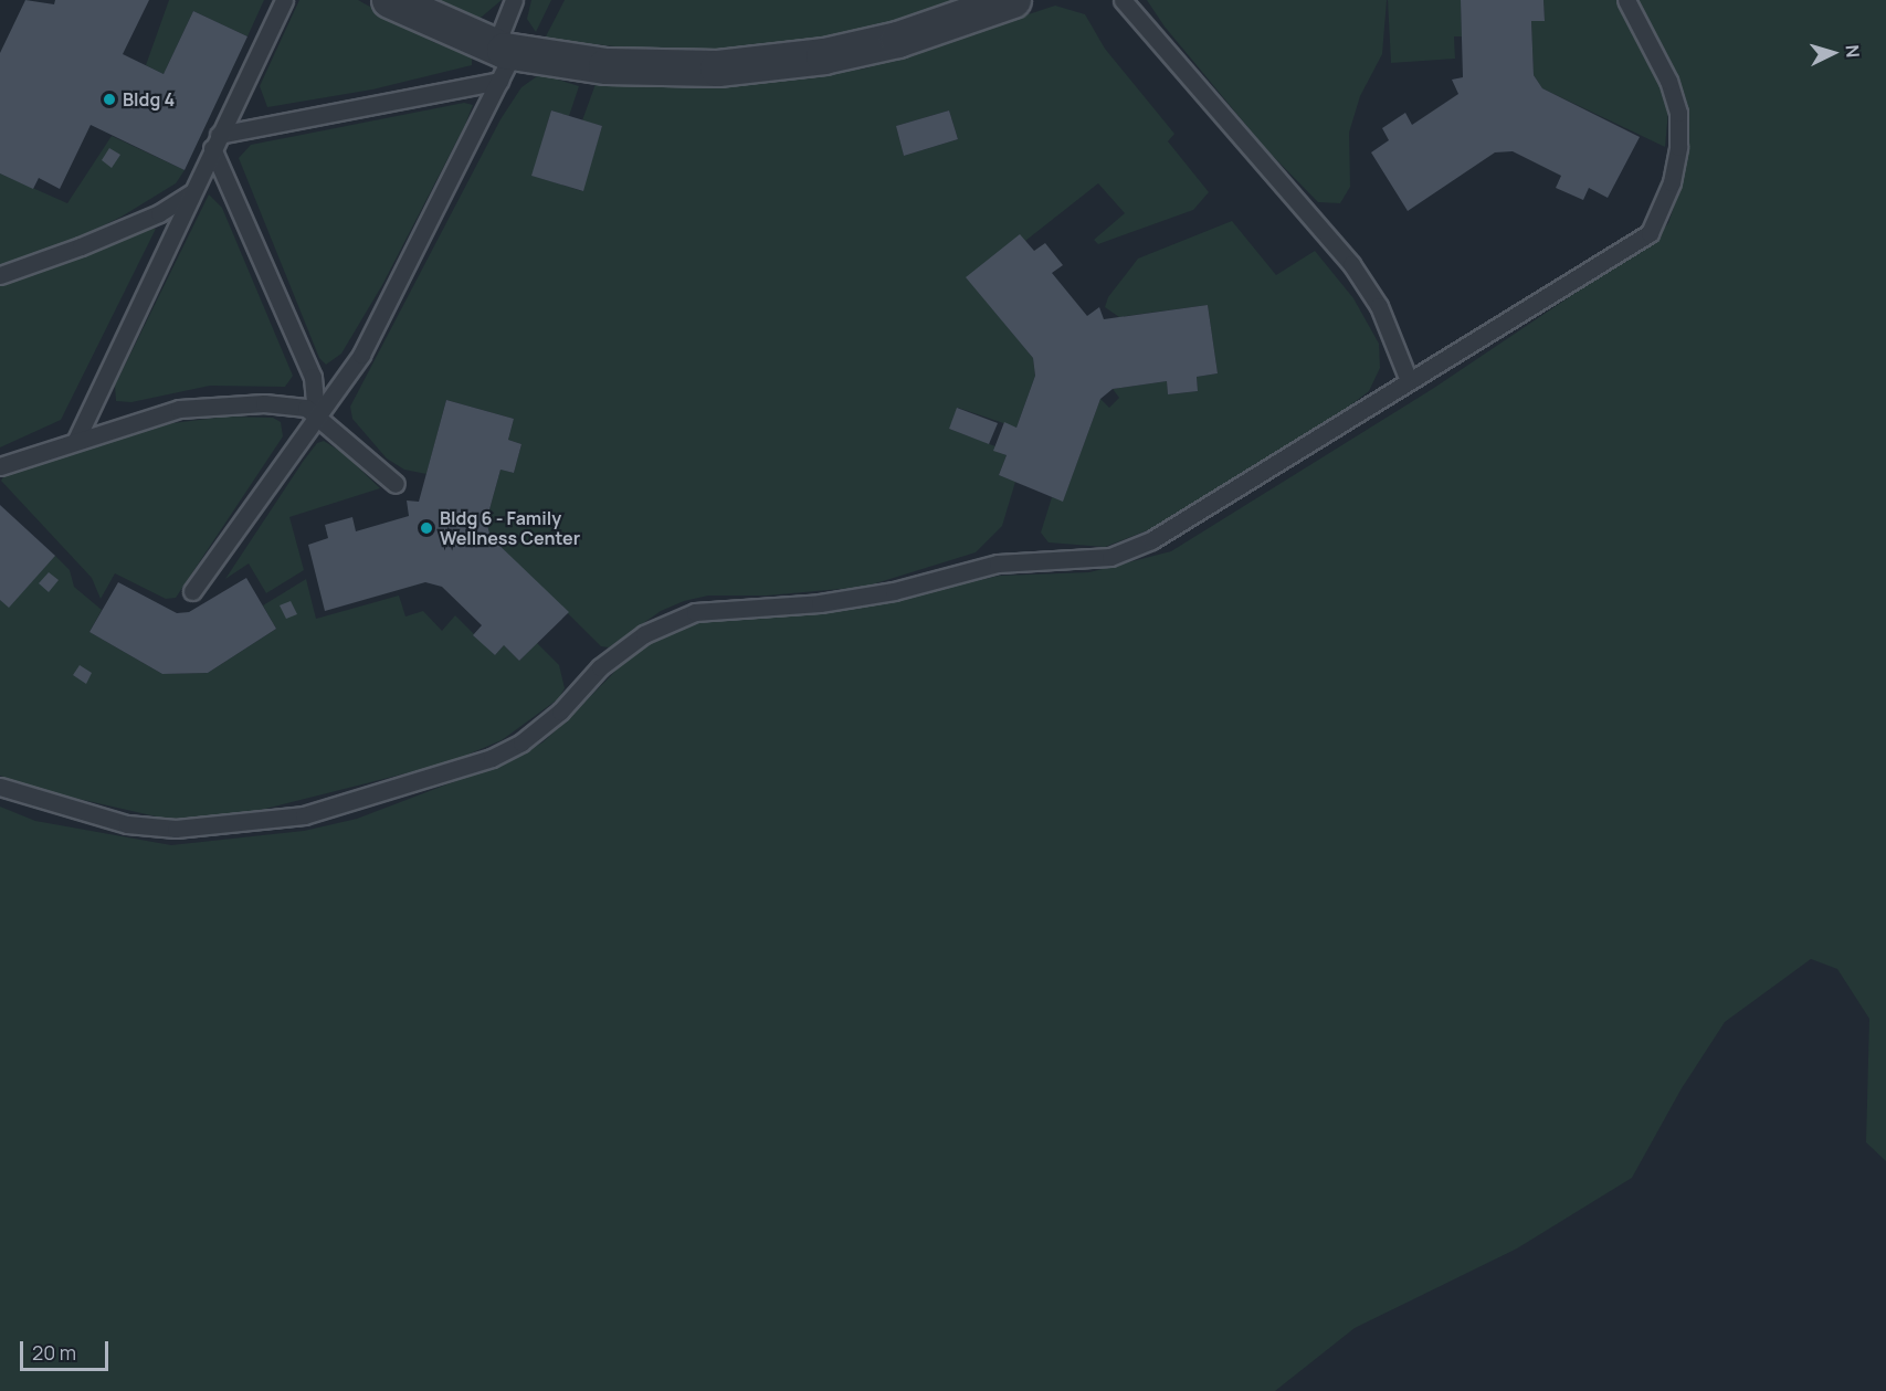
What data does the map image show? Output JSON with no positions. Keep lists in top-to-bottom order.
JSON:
{
  "places": ["Bldg 4", "Bldg 6 - Family Wellness Center"],
  "scale_bar": "20 m",
  "north": "right"
}
